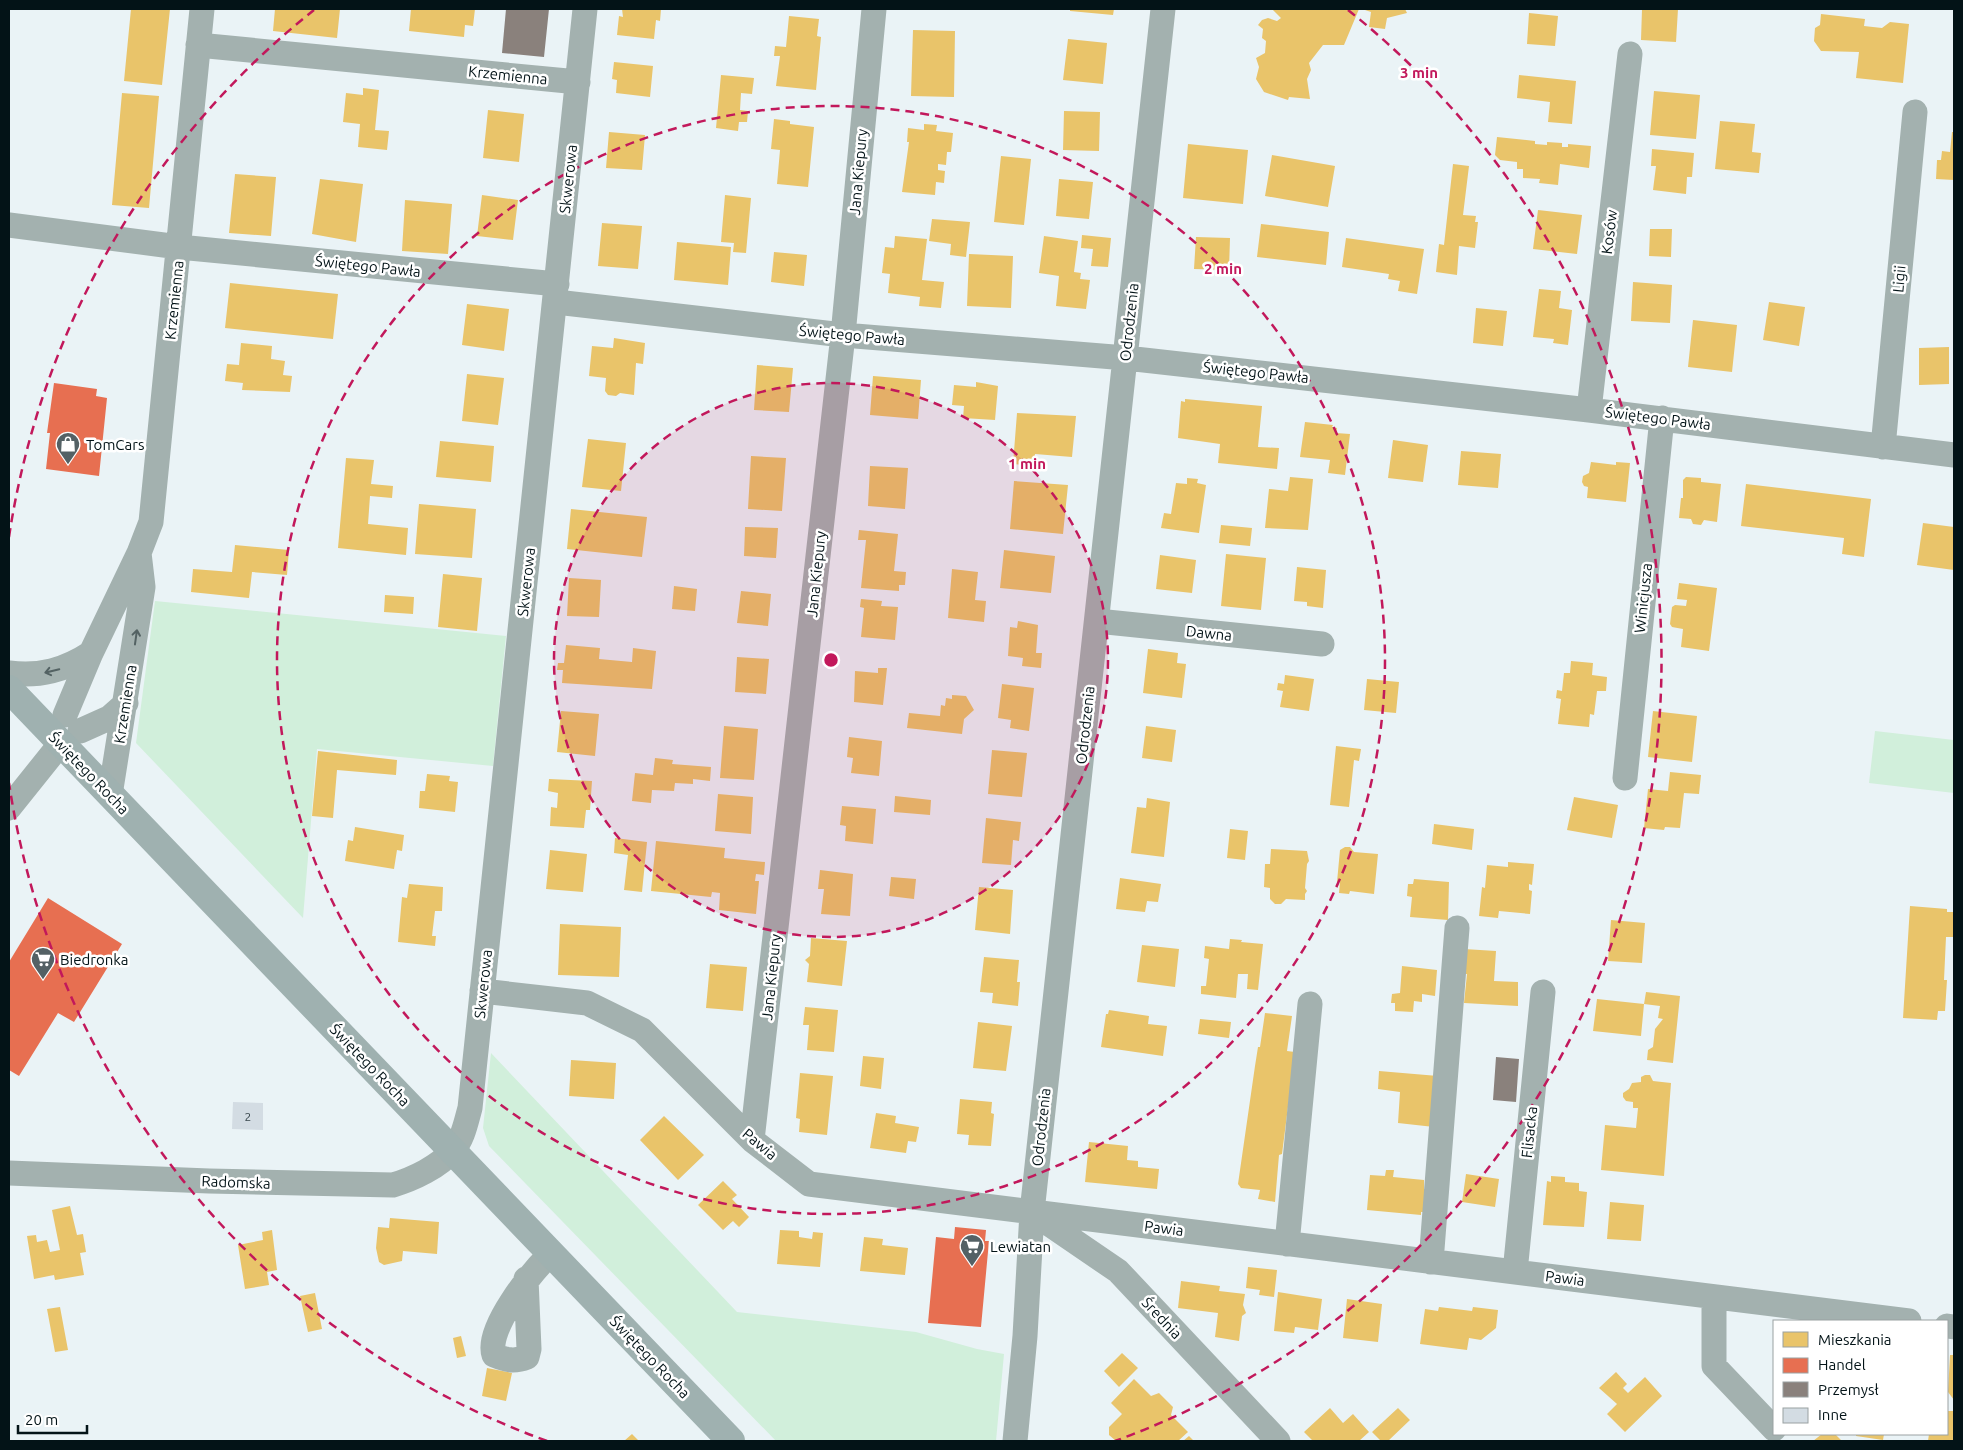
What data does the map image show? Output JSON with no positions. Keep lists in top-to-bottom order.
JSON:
{
  "streets": {
    "main road": ["Świętego Rocha"],
    "street": [
      "Krzemienna",
      "Jana Kiepury",
      "Skwerowa",
      "Kosów",
      "Świętego Pawła",
      "Ligii",
      "Odrodzenia",
      "Winicjusza",
      "Dawna",
      "Flisacka",
      "Pawia",
      "Radomska",
      "Średnia"
    ]
  },
  "crossings": [
    ["Krzemienna", "Skwerowa"],
    ["Krzemienna", "Świętego Pawła"],
    ["Krzemienna", "Świętego Rocha"],
    ["Jana Kiepury", "Świętego Pawła"],
    ["Jana Kiepury", "Pawia"],
    ["Skwerowa", "Świętego Pawła"],
    ["Skwerowa", "Świętego Rocha"],
    ["Skwerowa", "Pawia"],
    ["Skwerowa", "Radomska"],
    ["Kosów", "Świętego Pawła"],
    ["Świętego Pawła", "Ligii"],
    ["Świętego Pawła", "Odrodzenia"],
    ["Świętego Pawła", "Winicjusza"],
    ["Odrodzenia", "Dawna"],
    ["Odrodzenia", "Pawia"],
    ["Odrodzenia", "Średnia"],
    ["Świętego Rocha", "Radomska"],
    ["Flisacka", "Pawia"],
    ["Pawia", "Średnia"]
  ],
  "places": {
    "shop": ["TomCars"],
    "supermarket": ["Biedronka", "Lewiatan"]
  },
  "house_numbers": ["2"],
  "legend": [
    "Mieszkania",
    "Handel",
    "Przemysł",
    "Inne"
  ],
  "scale_bar": "20 m",
  "rings": ["3 min", "2 min", "1 min"]
}
